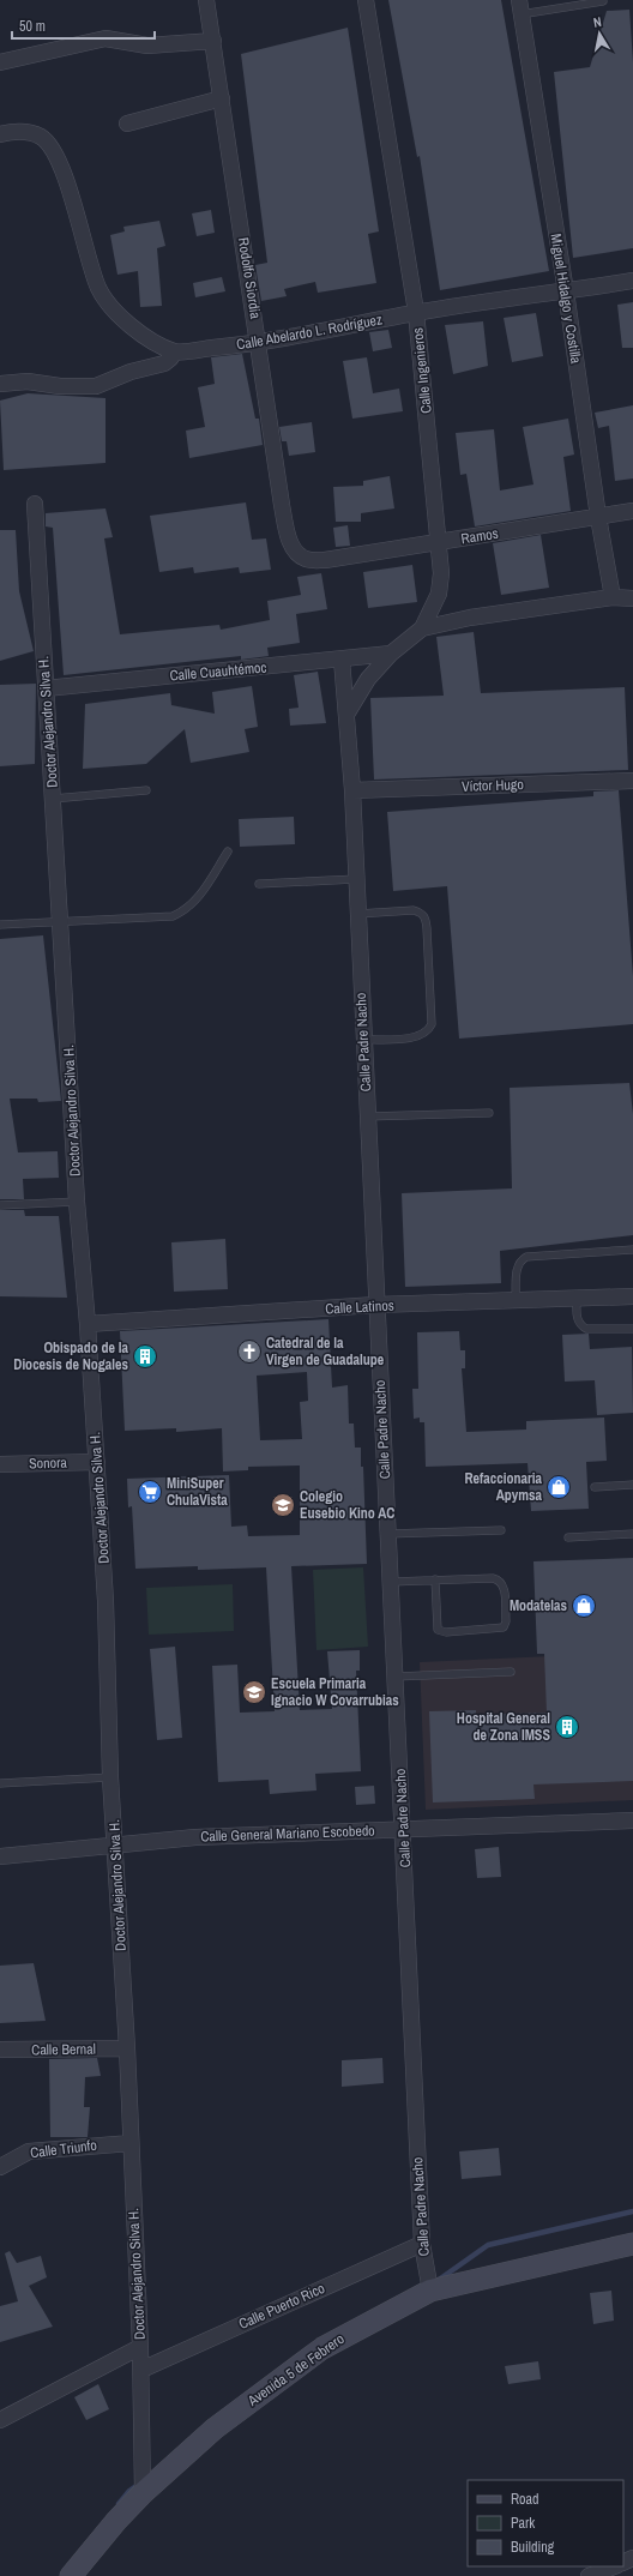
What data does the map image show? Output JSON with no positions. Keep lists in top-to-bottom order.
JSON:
{
  "streets": {
    "street": [
      "Rodolfo Siordia",
      "Miguel Hidalgo y Costilla",
      "Calle Abelardo L. Rodríguez",
      "Calle Ingenieros",
      "Ramos",
      "Calle Cuauhtémoc",
      "Doctor Alejandro Silva H.",
      "Víctor Hugo",
      "Calle Padre Nacho",
      "Calle Latinos",
      "Sonora",
      "Calle General Mariano Escobedo",
      "Calle Bernal",
      "Calle Triunfo",
      "Calle Puerto Rico",
      "Avenida 5 de Febrero"
    ]
  },
  "crossings": [
    ["Rodolfo Siordia", "Calle Abelardo L. Rodríguez"],
    ["Rodolfo Siordia", "Ramos"],
    ["Miguel Hidalgo y Costilla", "Calle Abelardo L. Rodríguez"],
    ["Miguel Hidalgo y Costilla", "Ramos"],
    ["Calle Abelardo L. Rodríguez", "Calle Ingenieros"],
    ["Calle Ingenieros", "Ramos"],
    ["Calle Ingenieros", "Calle Cuauhtémoc"],
    ["Calle Ingenieros", "Calle Padre Nacho"],
    ["Calle Cuauhtémoc", "Doctor Alejandro Silva H."],
    ["Doctor Alejandro Silva H.", "Calle Latinos"],
    ["Doctor Alejandro Silva H.", "Sonora"],
    ["Doctor Alejandro Silva H.", "Calle General Mariano Escobedo"],
    ["Doctor Alejandro Silva H.", "Calle Bernal"],
    ["Doctor Alejandro Silva H.", "Calle Triunfo"],
    ["Doctor Alejandro Silva H.", "Calle Puerto Rico"],
    ["Doctor Alejandro Silva H.", "Avenida 5 de Febrero"],
    ["Víctor Hugo", "Calle Padre Nacho"],
    ["Calle Padre Nacho", "Calle Latinos"],
    ["Calle Padre Nacho", "Calle General Mariano Escobedo"],
    ["Calle Padre Nacho", "Calle Puerto Rico"],
    ["Calle Padre Nacho", "Avenida 5 de Febrero"]
  ],
  "places": {
    "church": ["Catedral de la Virgen de Guadalupe"],
    "building": ["Obispado de la Diocesis de Nogales", "Hospital General de Zona IMSS"],
    "shop": ["Refaccionaria Apymsa", "Modatelas"],
    "supermarket": ["MiniSuper ChulaVista"],
    "school or university": ["Colegio Eusebio Kino AC", "Escuela Primaria Ignacio W Covarrubias"]
  },
  "legend": ["Road", "Park", "Building"],
  "scale_bar": "50 m",
  "north": "top"
}
